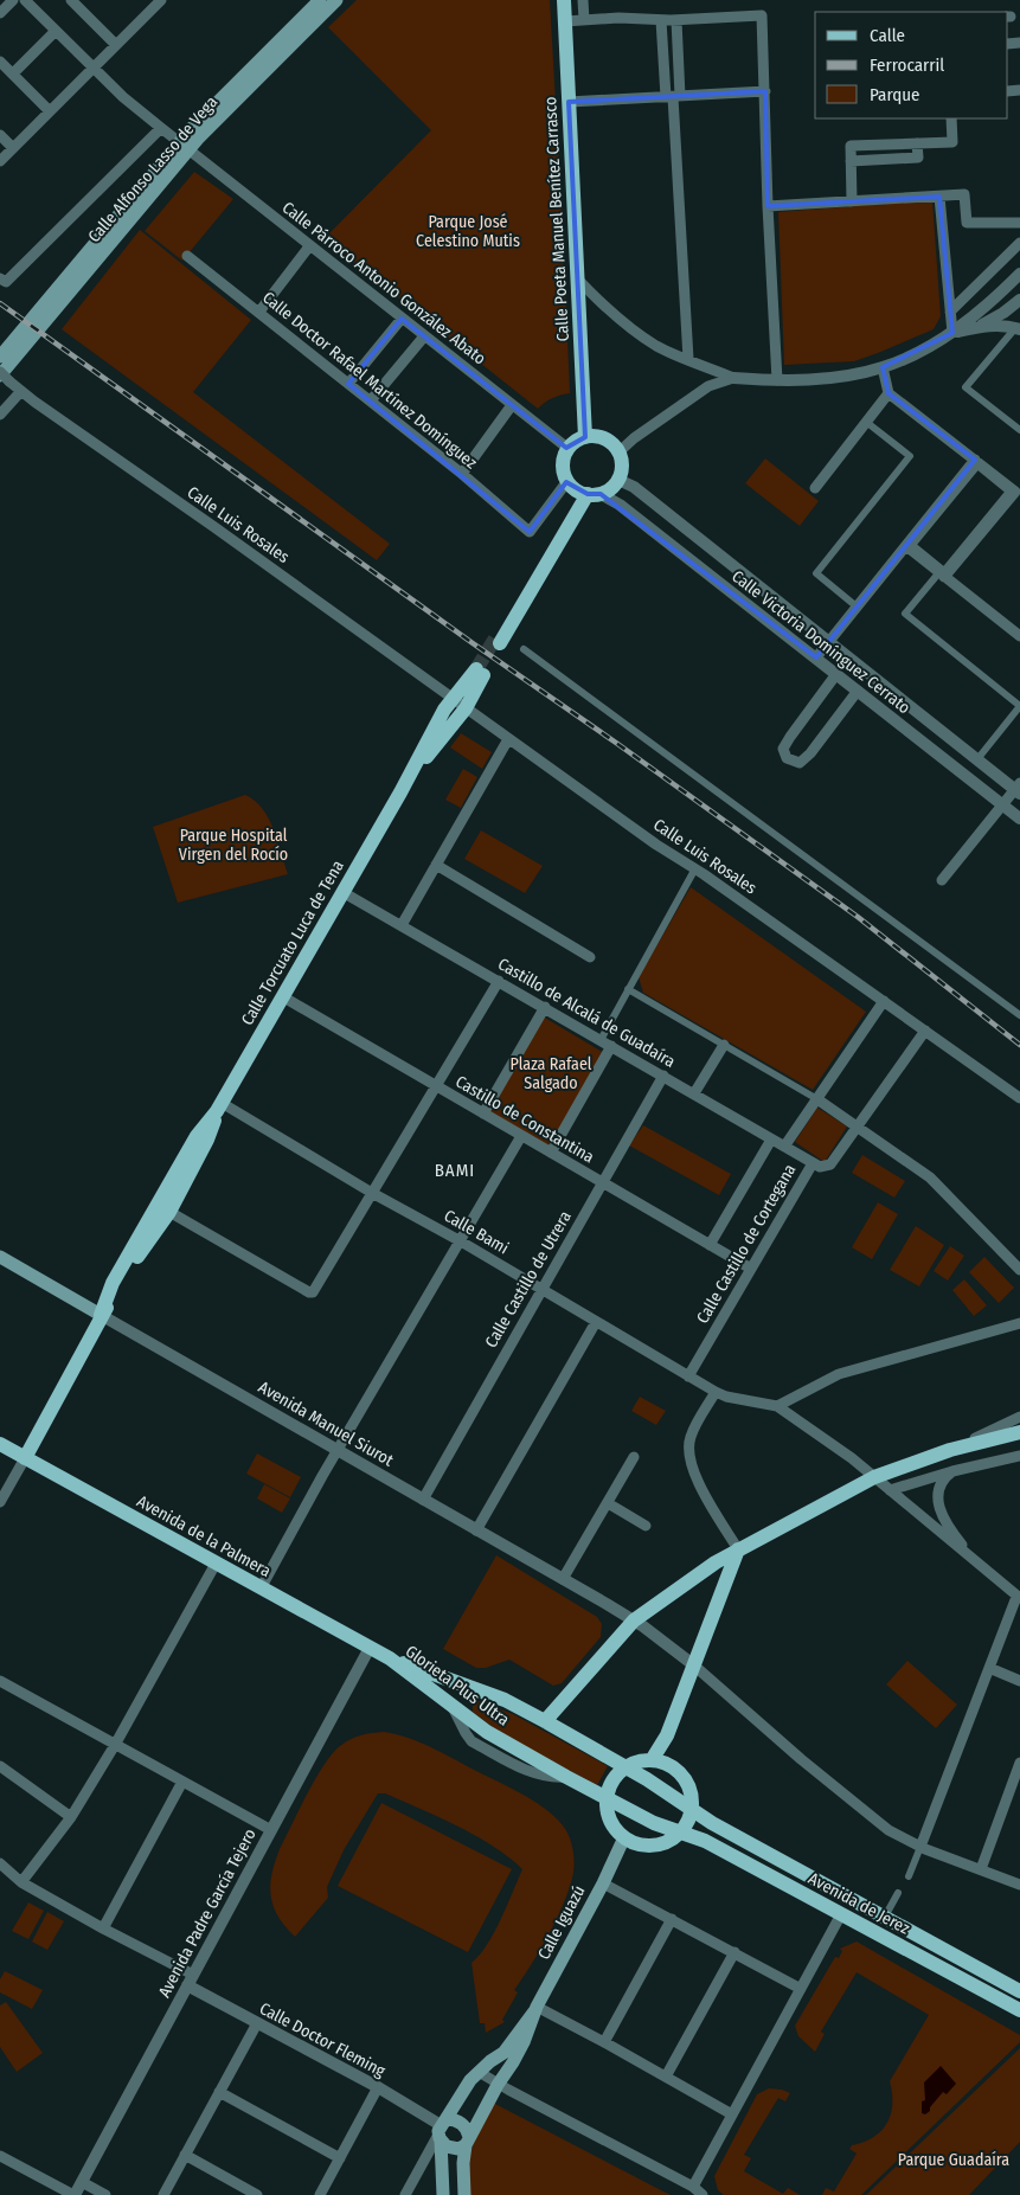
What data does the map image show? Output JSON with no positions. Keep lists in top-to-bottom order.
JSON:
{
  "streets": {
    "main road": [
      "Calle Alfonso Lasso de Vega",
      "Calle Poeta Manuel Benítez Carrasco",
      "Calle Torcuato Luca de Tena",
      "Avenida Manuel Siurot",
      "Avenida de la Palmera",
      "Glorieta Plus Ultra",
      "Avenida de Jerez",
      "Calle Iguazú"
    ],
    "street": [
      "Calle Párroco Antonio González Abato",
      "Calle Doctor Rafael Martínez Domínguez",
      "Calle Luis Rosales",
      "Calle Victoria Domínguez Cerrato",
      "Castillo de Alcalá de Guadaíra",
      "Castillo de Constantina",
      "Calle Bami",
      "Calle Castillo de Cortegana",
      "Calle Castillo de Utrera",
      "Avenida Padre García Tejero",
      "Calle Doctor Fleming"
    ]
  },
  "crossings": [
    ["Calle Alfonso Lasso de Vega", "Calle Párroco Antonio González Abato"],
    ["Calle Poeta Manuel Benítez Carrasco", "Calle Párroco Antonio González Abato"],
    ["Calle Poeta Manuel Benítez Carrasco", "Calle Doctor Rafael Martínez Domínguez"],
    ["Calle Poeta Manuel Benítez Carrasco", "Calle Victoria Domínguez Cerrato"],
    ["Calle Párroco Antonio González Abato", "Calle Doctor Rafael Martínez Domínguez"],
    ["Calle Párroco Antonio González Abato", "Calle Victoria Domínguez Cerrato"],
    ["Calle Doctor Rafael Martínez Domínguez", "Calle Victoria Domínguez Cerrato"],
    ["Calle Luis Rosales", "Calle Torcuato Luca de Tena"],
    ["Calle Luis Rosales", "Calle Castillo de Cortegana"],
    ["Calle Torcuato Luca de Tena", "Castillo de Alcalá de Guadaíra"],
    ["Calle Torcuato Luca de Tena", "Castillo de Constantina"],
    ["Calle Torcuato Luca de Tena", "Calle Bami"],
    ["Calle Torcuato Luca de Tena", "Avenida Manuel Siurot"],
    ["Calle Torcuato Luca de Tena", "Avenida de la Palmera"],
    ["Castillo de Alcalá de Guadaíra", "Calle Castillo de Cortegana"],
    ["Castillo de Alcalá de Guadaíra", "Calle Castillo de Utrera"],
    ["Castillo de Constantina", "Calle Castillo de Cortegana"],
    ["Castillo de Constantina", "Calle Castillo de Utrera"],
    ["Calle Bami", "Calle Castillo de Cortegana"],
    ["Calle Bami", "Calle Castillo de Utrera"],
    ["Calle Castillo de Utrera", "Avenida Manuel Siurot"],
    ["Avenida de la Palmera", "Glorieta Plus Ultra"],
    ["Avenida de la Palmera", "Avenida Padre García Tejero"],
    ["Glorieta Plus Ultra", "Avenida de Jerez"],
    ["Avenida Padre García Tejero", "Calle Doctor Fleming"],
    ["Calle Iguazú", "Calle Doctor Fleming"]
  ],
  "districts": ["BAMI"],
  "parks": [
    "Parque José Celestino Mutis",
    "Parque Hospital Virgen del Rocío",
    "Plaza Rafael Salgado",
    "Parque Guadaíra"
  ],
  "legend": ["Calle", "Ferrocarril", "Parque"]
}
